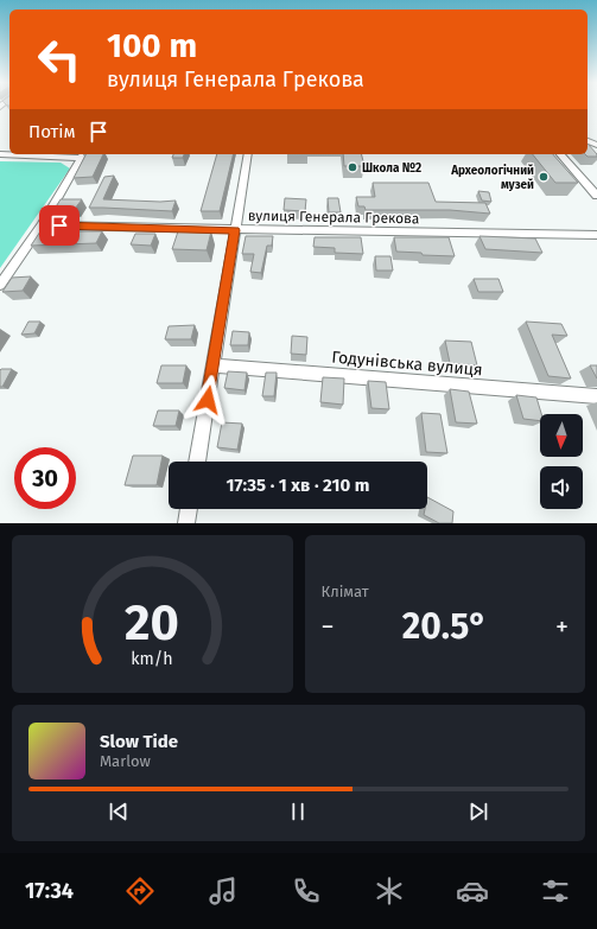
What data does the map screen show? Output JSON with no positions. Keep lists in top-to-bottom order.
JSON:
{
  "streets": {
    "street": ["вулиця Генерала Грекова", "Годунівська вулиця"]
  },
  "places": ["Школа №2", "Археологічний музей"],
  "north": "bottom",
  "page": {
    "turn": ["100 m", "вулиця Генерала Грекова"],
    "then": "Потім",
    "limit": "30",
    "trip": "17:35 · 1 хв · 210 m",
    "tile": "Клімат",
    "heat": ["−", "20.5°", "+"],
    "song": ["Slow Tide", "Marlow"],
    "tabs": "17:34",
    "gauge": ["20", "km/h"]
  }
}
